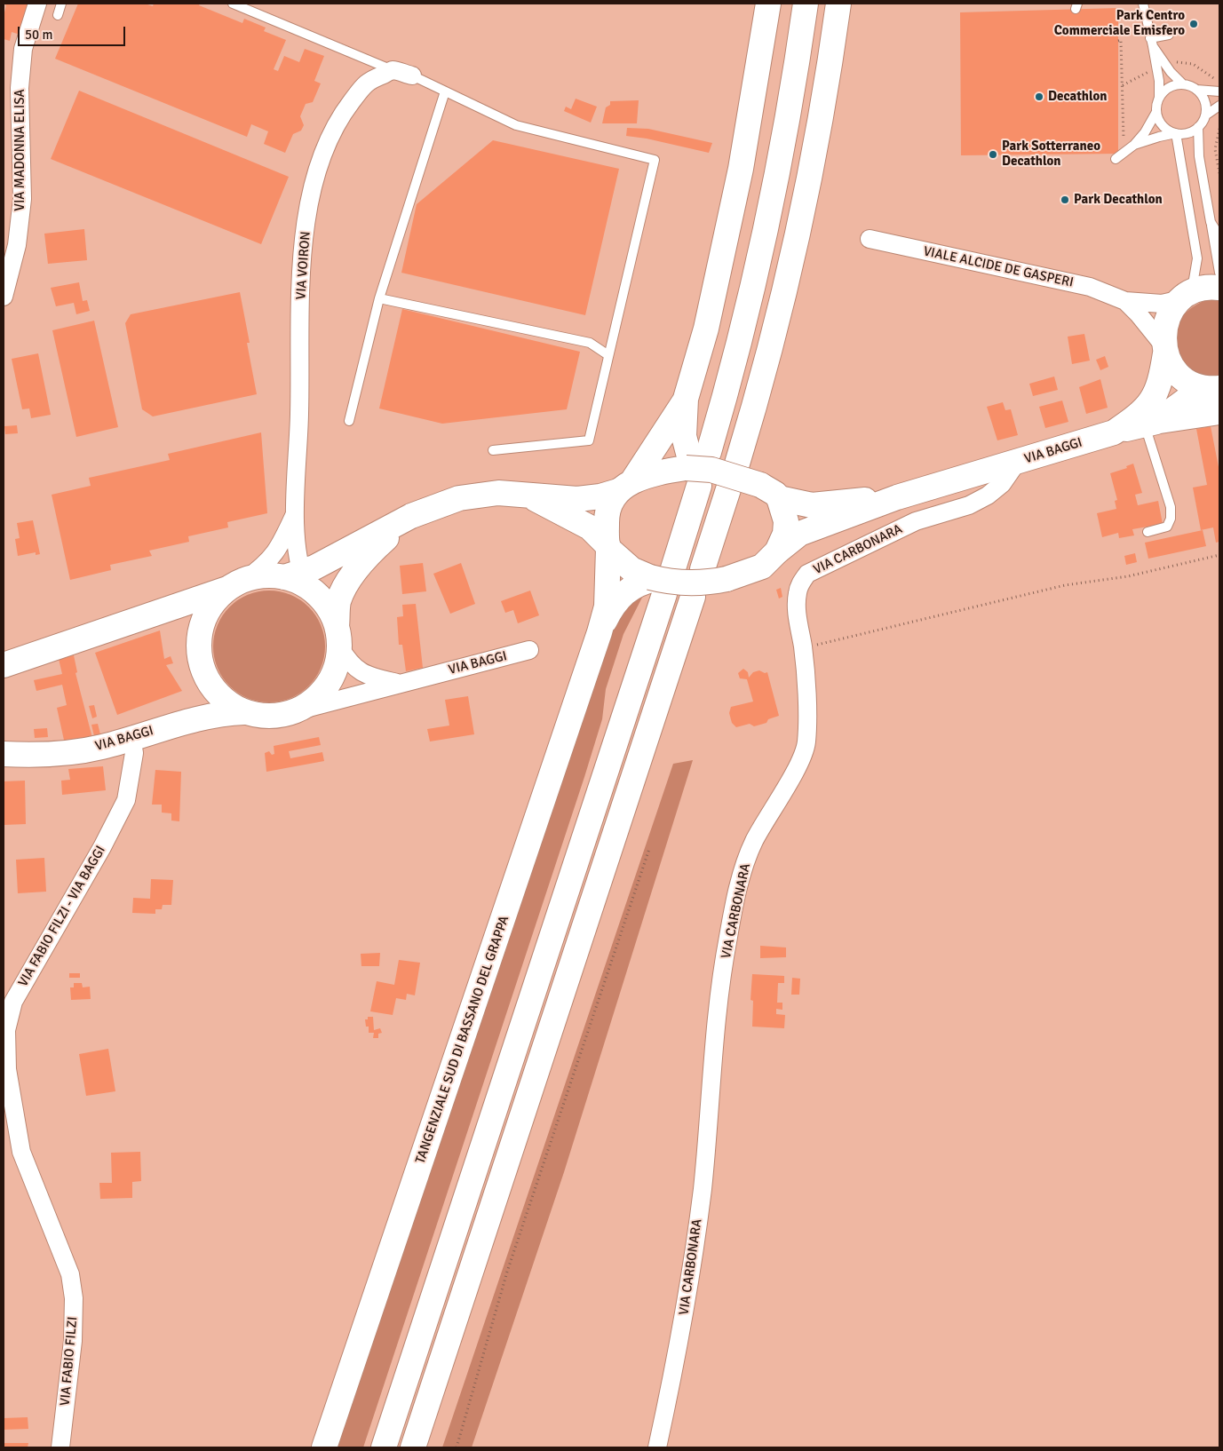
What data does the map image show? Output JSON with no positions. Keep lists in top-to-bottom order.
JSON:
{
  "streets": {
    "main road": ["VIALE ALCIDE DE GASPERI", "VIA BAGGI", "TANGENZIALE SUD DI BASSANO DEL GRAPPA"],
    "street": [
      "VIA MADONNA ELISA",
      "VIA VOIRON",
      "VIA CARBONARA",
      "VIA FABIO FILZI - VIA BAGGI",
      "VIA FABIO FILZI"
    ]
  },
  "crossings": [
    ["VIA VOIRON", "VIA BAGGI"],
    ["VIALE ALCIDE DE GASPERI", "VIA BAGGI"],
    ["VIA BAGGI", "VIA CARBONARA"],
    ["VIA BAGGI", "VIA FABIO FILZI - VIA BAGGI"],
    ["VIA BAGGI", "TANGENZIALE SUD DI BASSANO DEL GRAPPA"],
    ["VIA FABIO FILZI - VIA BAGGI", "VIA FABIO FILZI"]
  ],
  "places": [
    "Park Centro Commerciale Emisfero",
    "Decathlon",
    "Park Sotterraneo Decathlon",
    "Park Decathlon"
  ],
  "scale_bar": "50 m"
}
